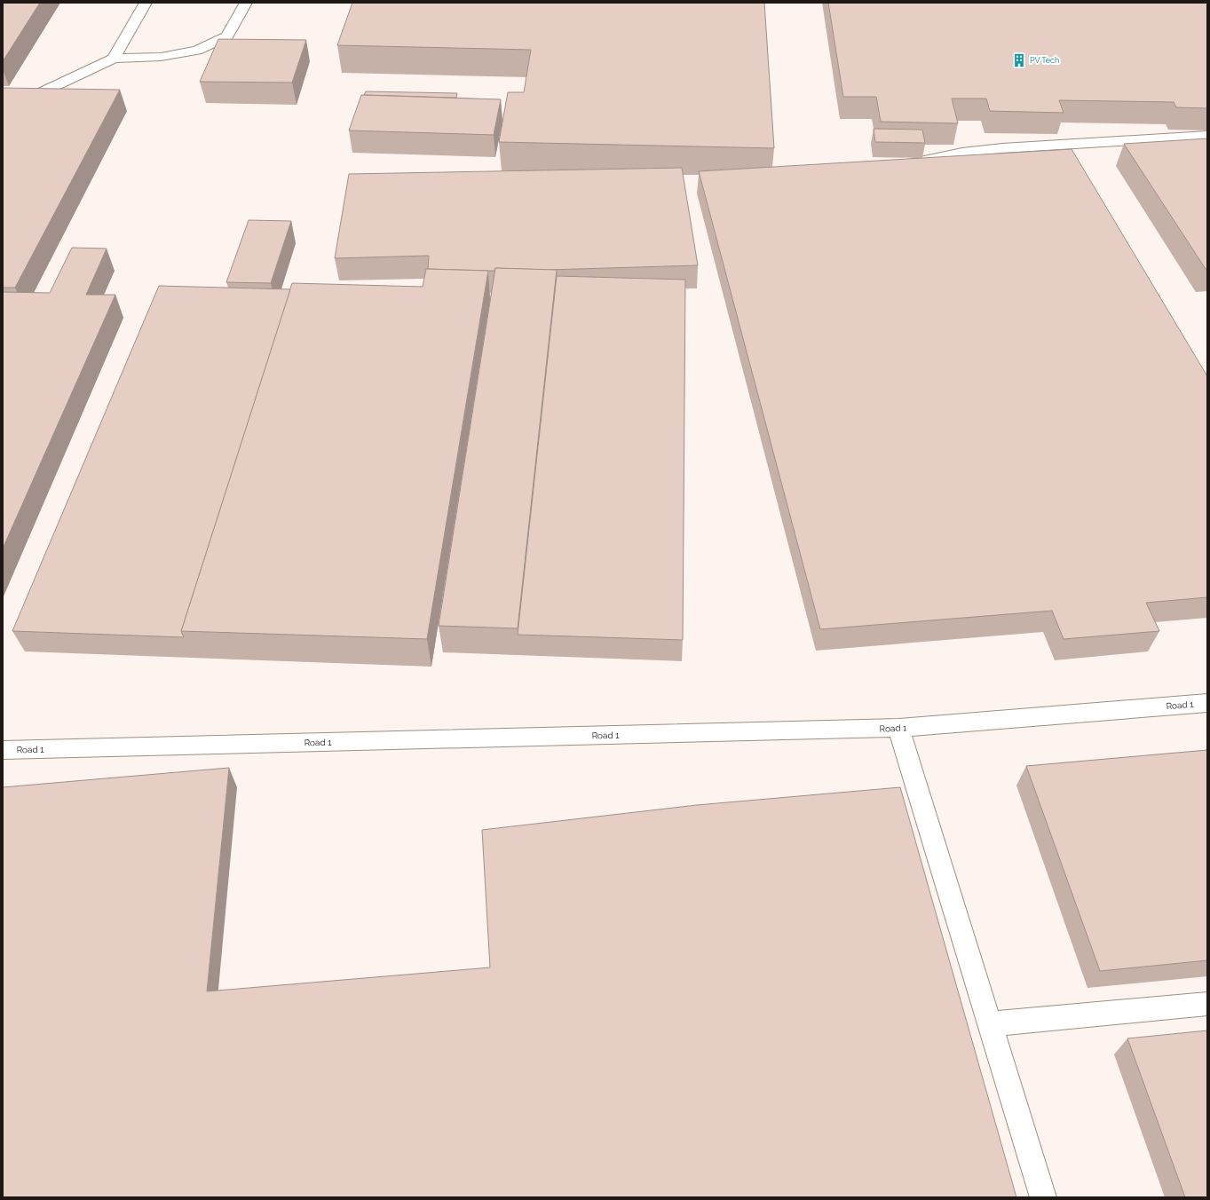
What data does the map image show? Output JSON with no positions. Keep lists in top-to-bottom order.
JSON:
{
  "streets": {
    "street": ["Road 1"]
  },
  "places": {
    "building": ["PV Tech"]
  }
}
